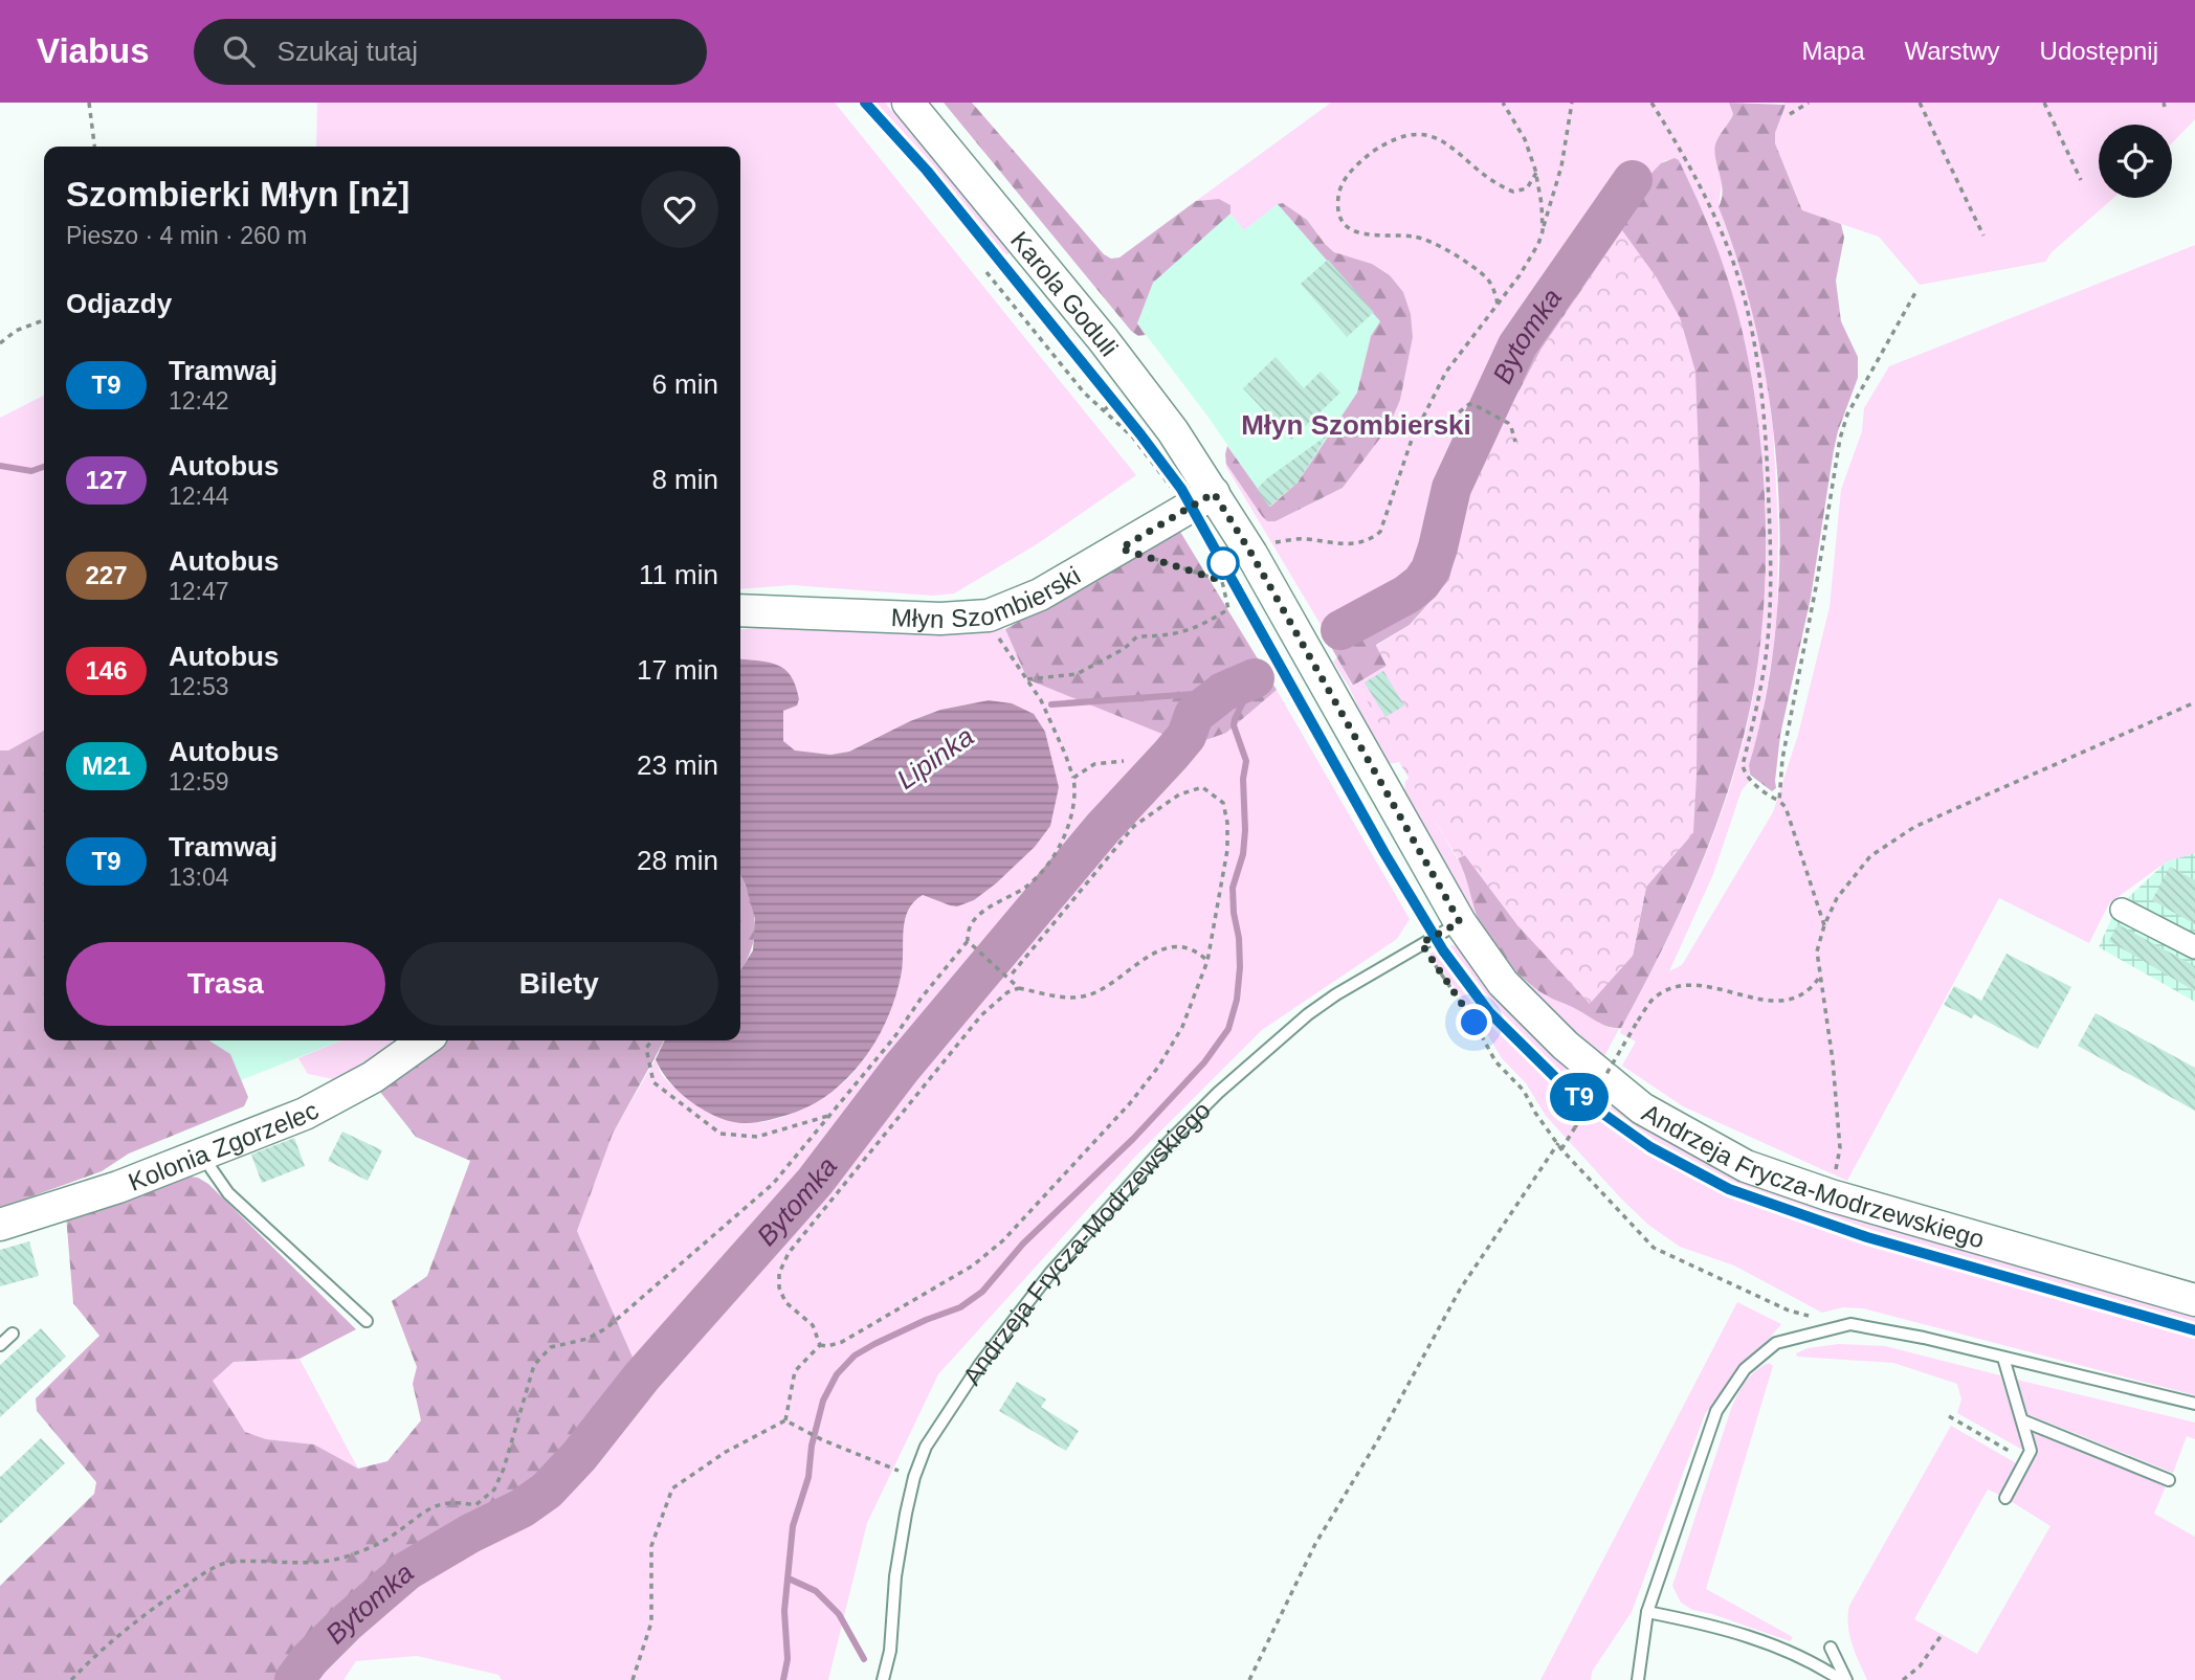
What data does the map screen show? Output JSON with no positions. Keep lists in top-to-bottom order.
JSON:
{
  "streets": {
    "main road": [
      "Karola Goduli",
      "Młyn Szombierski",
      "Kolonia Zgorzelec",
      "Andrzeja Frycza-Modrzewskiego"
    ]
  },
  "crossings": [
    ["Karola Goduli", "Młyn Szombierski"],
    ["Karola Goduli", "Andrzeja Frycza-Modrzewskiego"],
    ["Młyn Szombierski", "Andrzeja Frycza-Modrzewskiego"]
  ],
  "districts": ["Młyn Szombierski"],
  "water": ["Bytomka", "Lipinka"],
  "lines": ["tram line T9"],
  "page": {
    "header": "Viabus",
    "search": "Szukaj tutaj",
    "nav": ["Mapa", "Warstwy", "Udostępnij"],
    "on_map": "T9",
    "heading": [
      ["Szombierki Młyn [nż]", "Pieszo · 4 min · 260 m"],
      "Odjazdy"
    ],
    "list": [
      {
        "mark": "T9",
        "name": "Tramwaj",
        "note": "12:42",
        "value": "6 min"
      },
      {
        "mark": "127",
        "name": "Autobus",
        "note": "12:44",
        "value": "8 min"
      },
      {
        "mark": "227",
        "name": "Autobus",
        "note": "12:47",
        "value": "11 min"
      },
      {
        "mark": "146",
        "name": "Autobus",
        "note": "12:53",
        "value": "17 min"
      },
      {
        "mark": "M21",
        "name": "Autobus",
        "note": "12:59",
        "value": "23 min"
      },
      {
        "mark": "T9",
        "name": "Tramwaj",
        "note": "13:04",
        "value": "28 min"
      }
    ],
    "buttons": ["Trasa", "Bilety"]
  }
}
